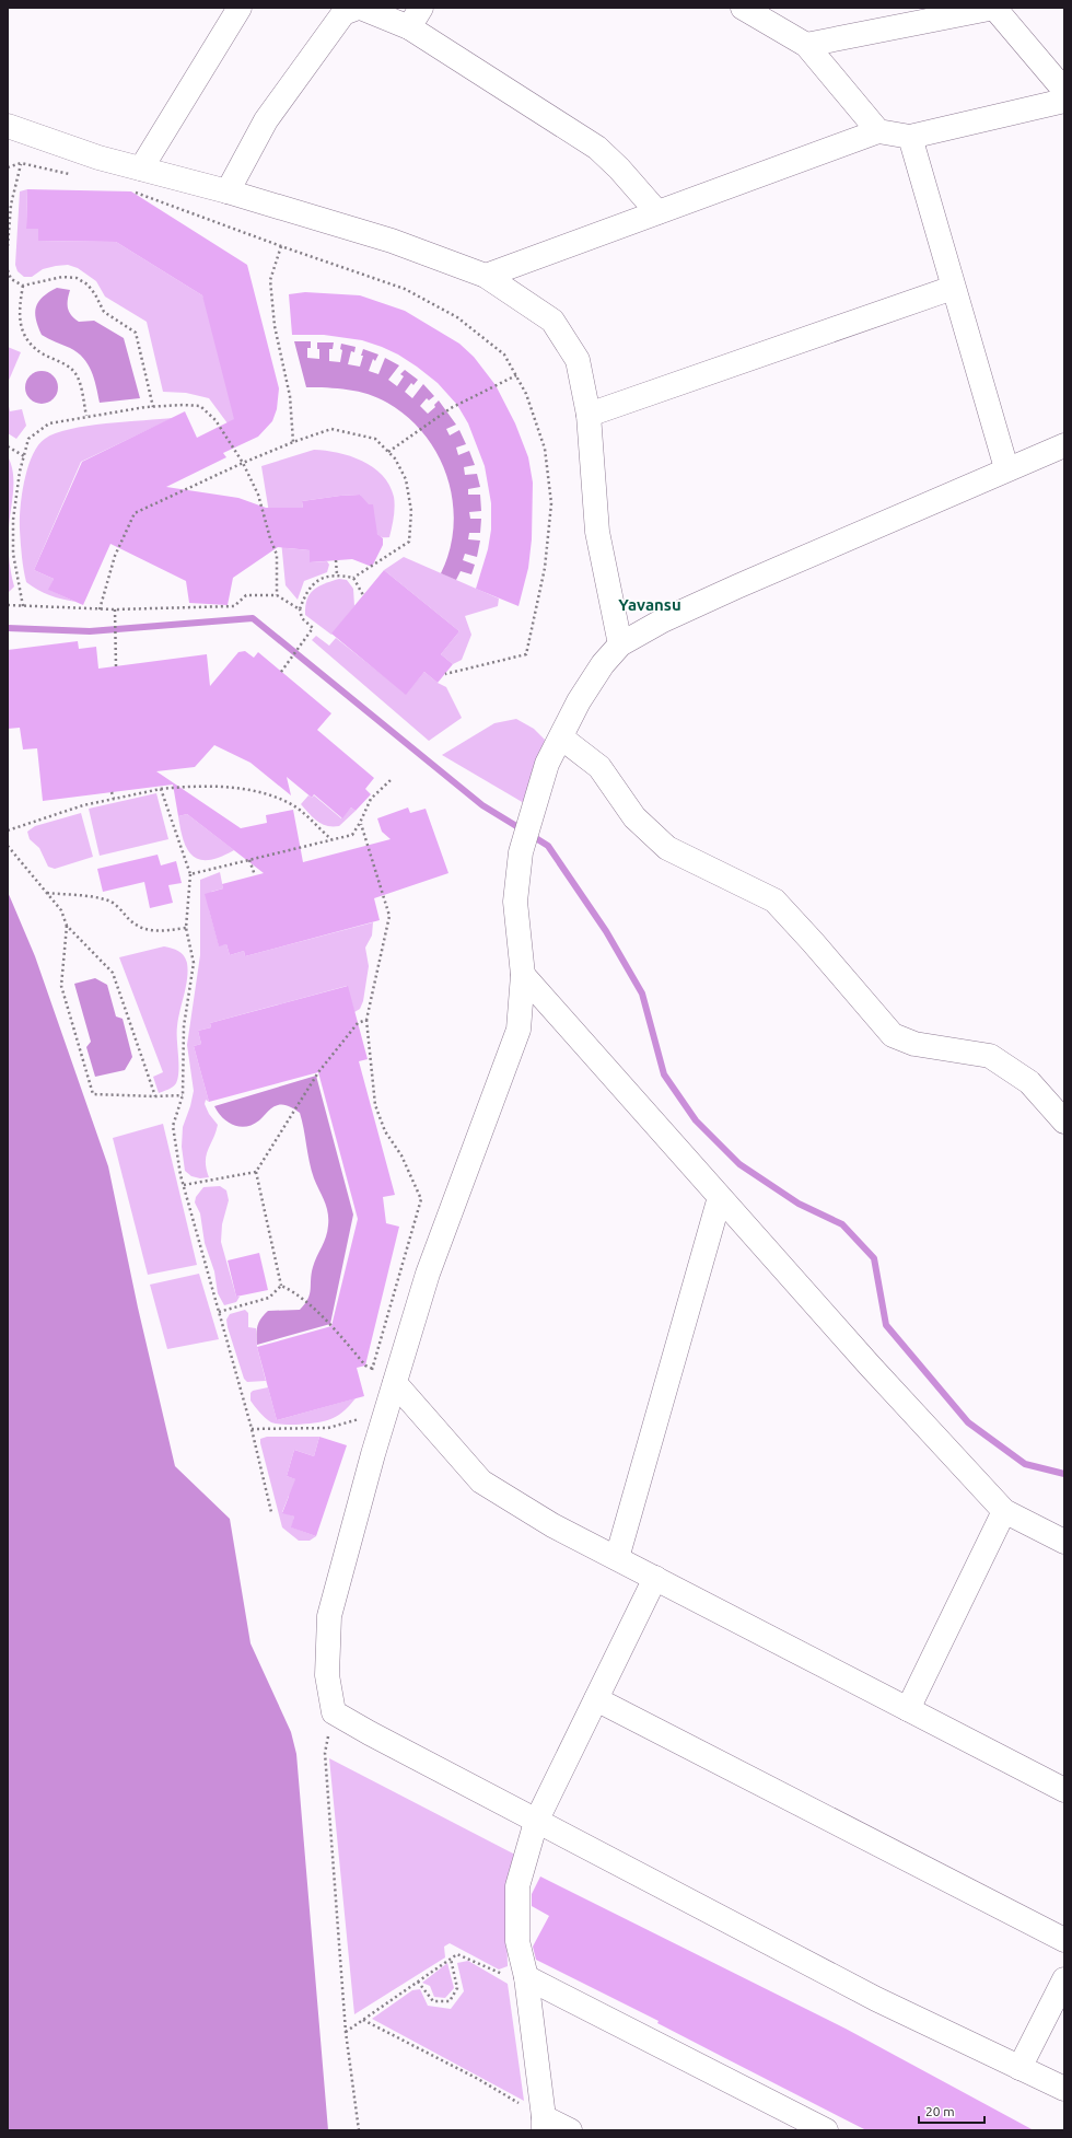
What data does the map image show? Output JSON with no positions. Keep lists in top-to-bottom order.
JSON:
{
  "districts": ["Yavansu"],
  "scale_bar": "20 m"
}
